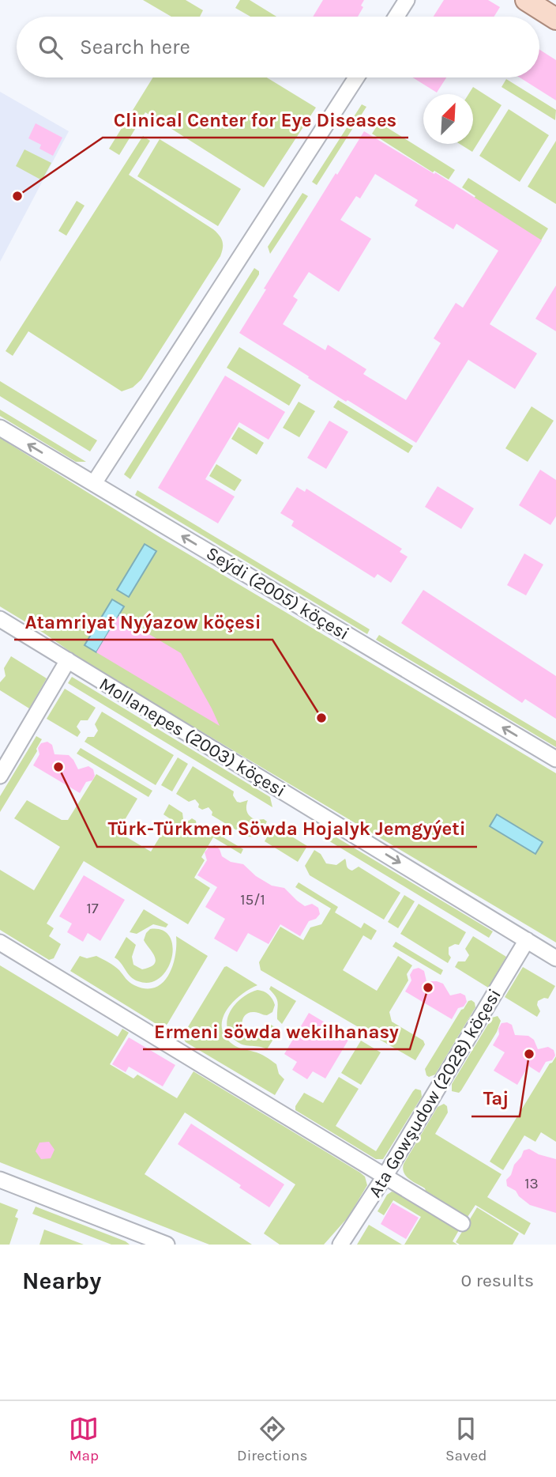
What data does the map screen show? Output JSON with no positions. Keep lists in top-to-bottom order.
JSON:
{
  "streets": {
    "street": ["Seýdi (2005) köçesi", "Mollanepes (2003) köçesi", "Ata Gowşudow (2028) köçesi"]
  },
  "crossings": [
    ["Mollanepes (2003) köçesi", "Ata Gowşudow (2028) köçesi"]
  ],
  "one_way": ["Seýdi (2005) köçesi", "Mollanepes (2003) köçesi"],
  "places": [
    "Clinical Center for Eye Diseases",
    "Atamriyat Nyýazow köçesi",
    "Türk-Türkmen Söwda Hojalyk Jemgyýeti",
    "Ermeni söwda wekilhanasy",
    "Taj"
  ],
  "house_numbers": ["15/1", "17", "13"],
  "north": "top right",
  "page": {
    "search": "Search here",
    "heading": ["Nearby", "0 results"],
    "nav": ["Map", "Directions", "Saved"]
  }
}
